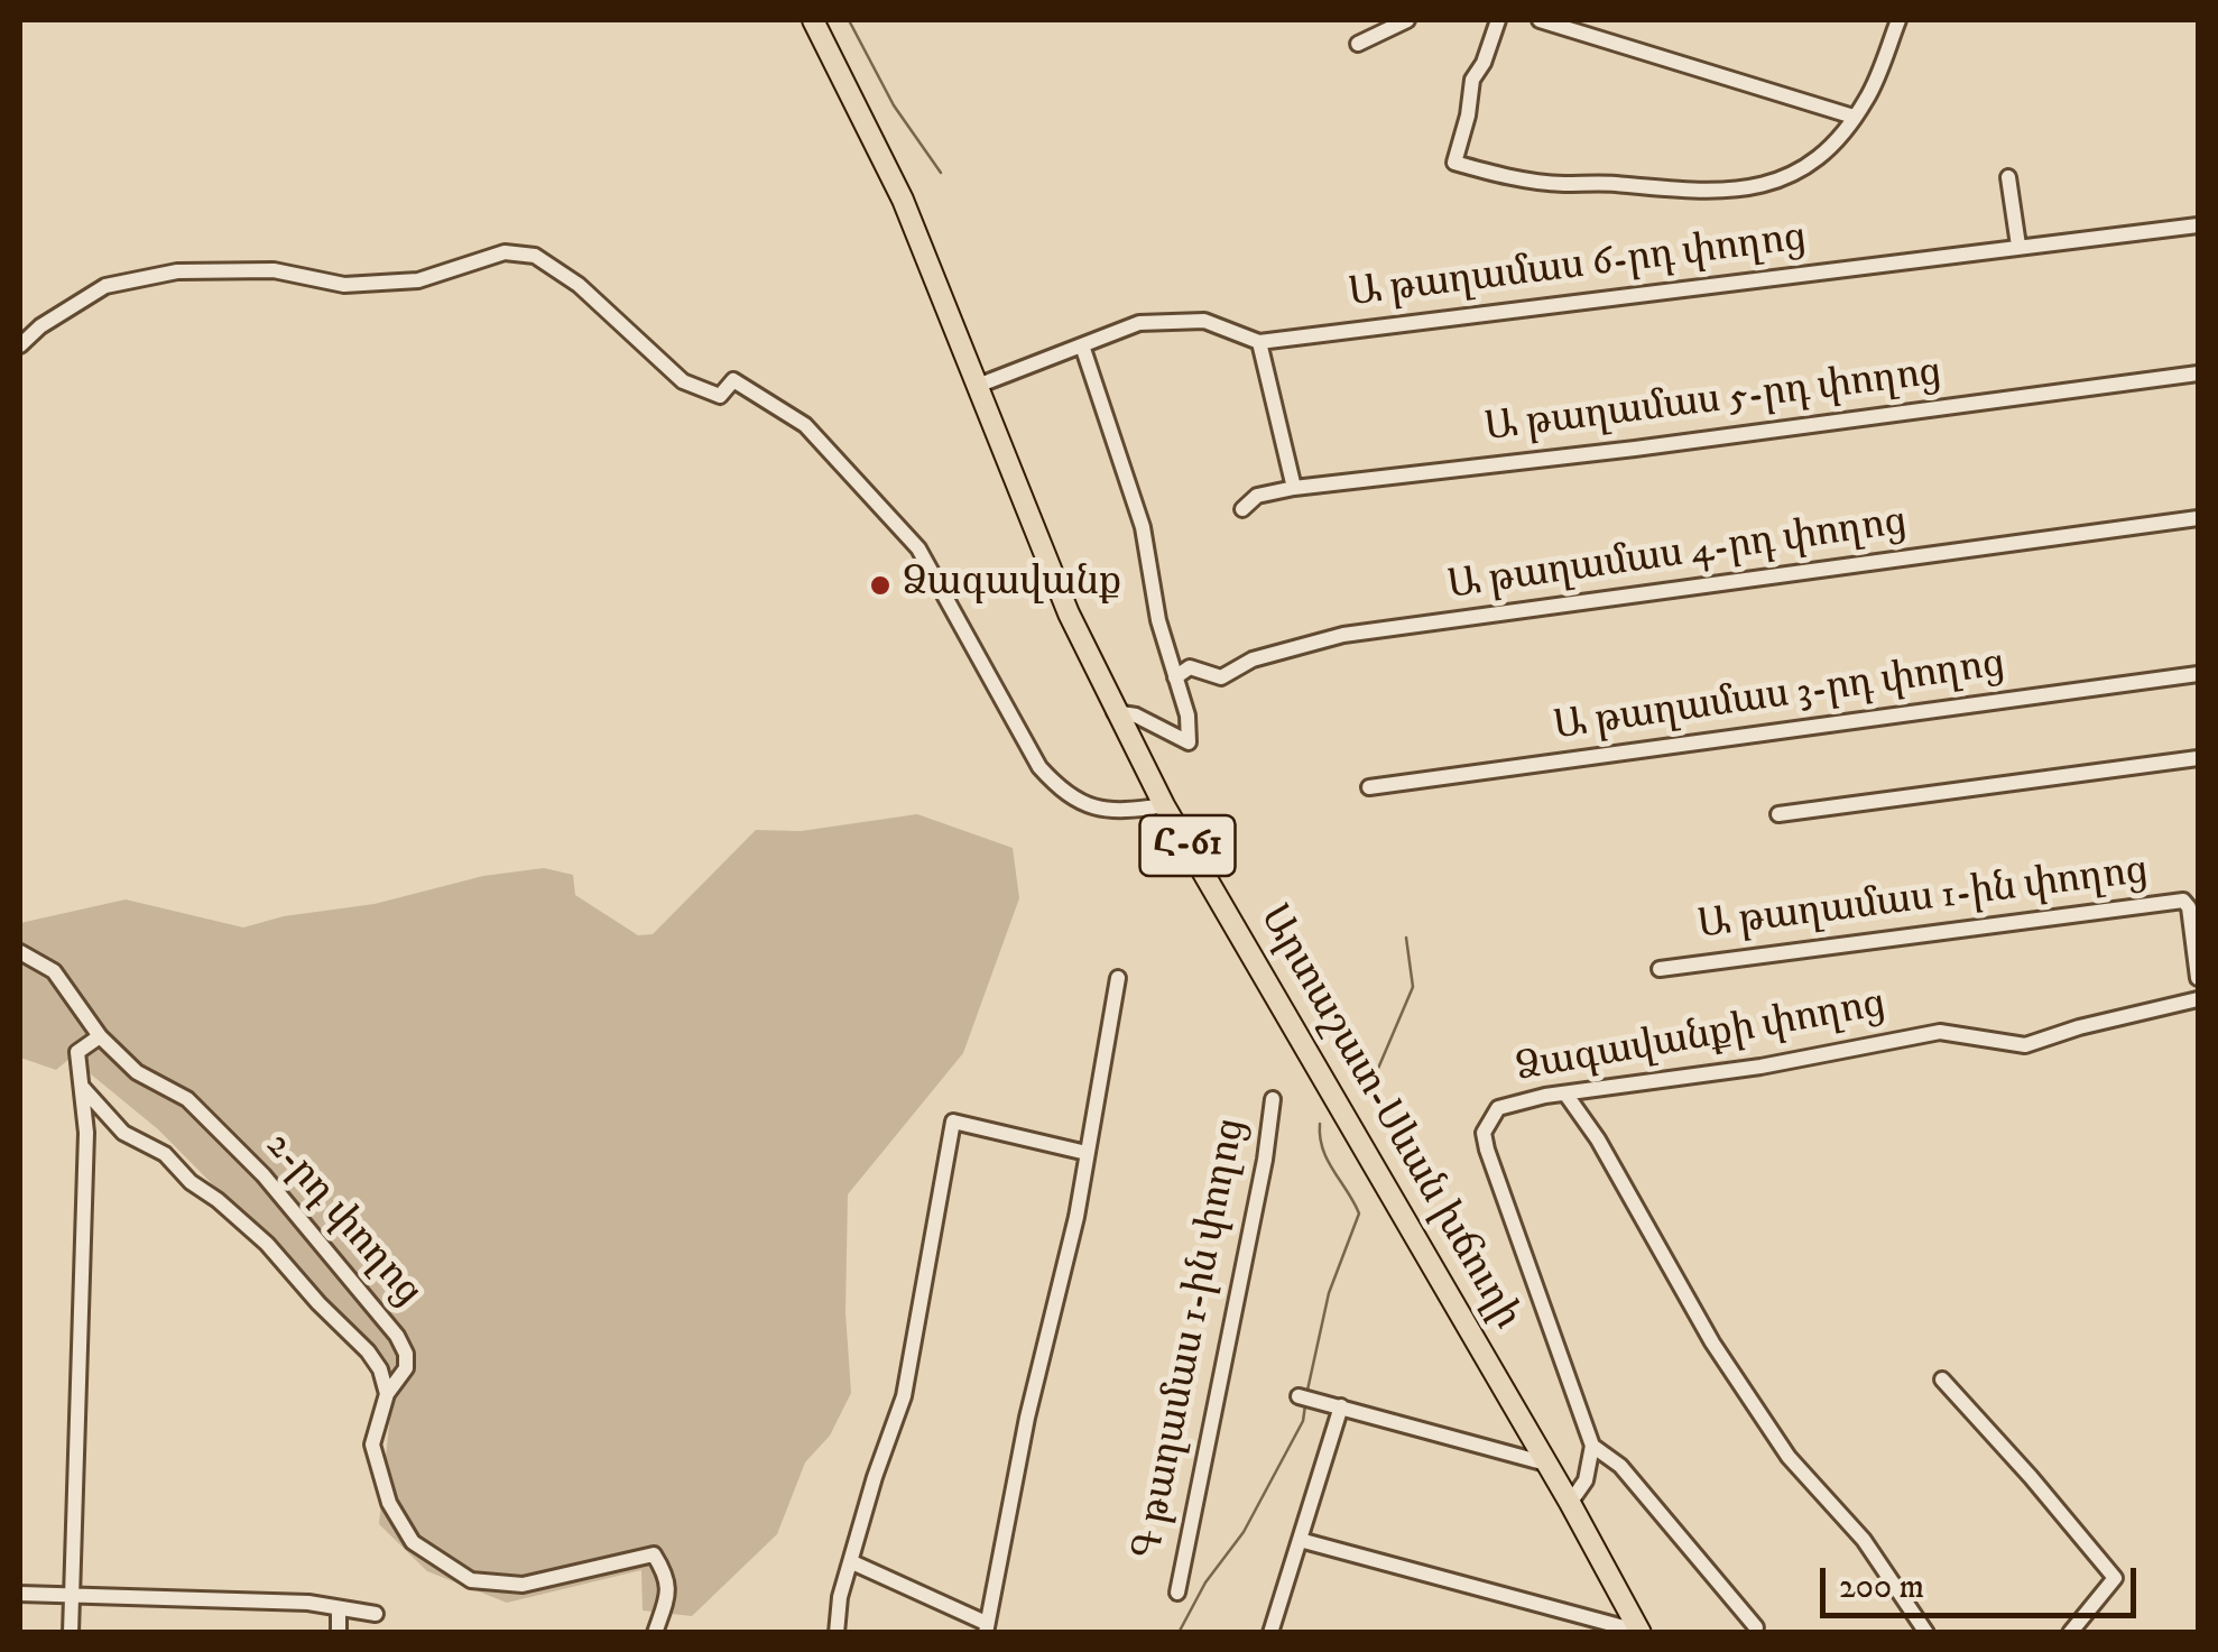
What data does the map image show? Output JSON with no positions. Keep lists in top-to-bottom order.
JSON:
{
  "streets": {
    "main road": ["Հ-61", "Արտաշատ-Սևան խճուղի"],
    "street": [
      "Ա թաղամաս 6-րդ փողոց",
      "Ա թաղամաս 5-րդ փողոց",
      "Ա թաղամաս 4-րդ փողոց",
      "Ա թաղամաս 3-րդ փողոց",
      "Ա թաղամաս 1-ին փողոց",
      "Ձագավանքի փողոց",
      "2-րդ փողոց",
      "Գ թաղամաս 1-ին փողոց"
    ]
  },
  "crossings": [
    ["Ա թաղամաս 6-րդ փողոց", "Արտաշատ-Սևան խճուղի"]
  ],
  "places": ["Ձագավանք"],
  "scale_bar": "200 m"
}
